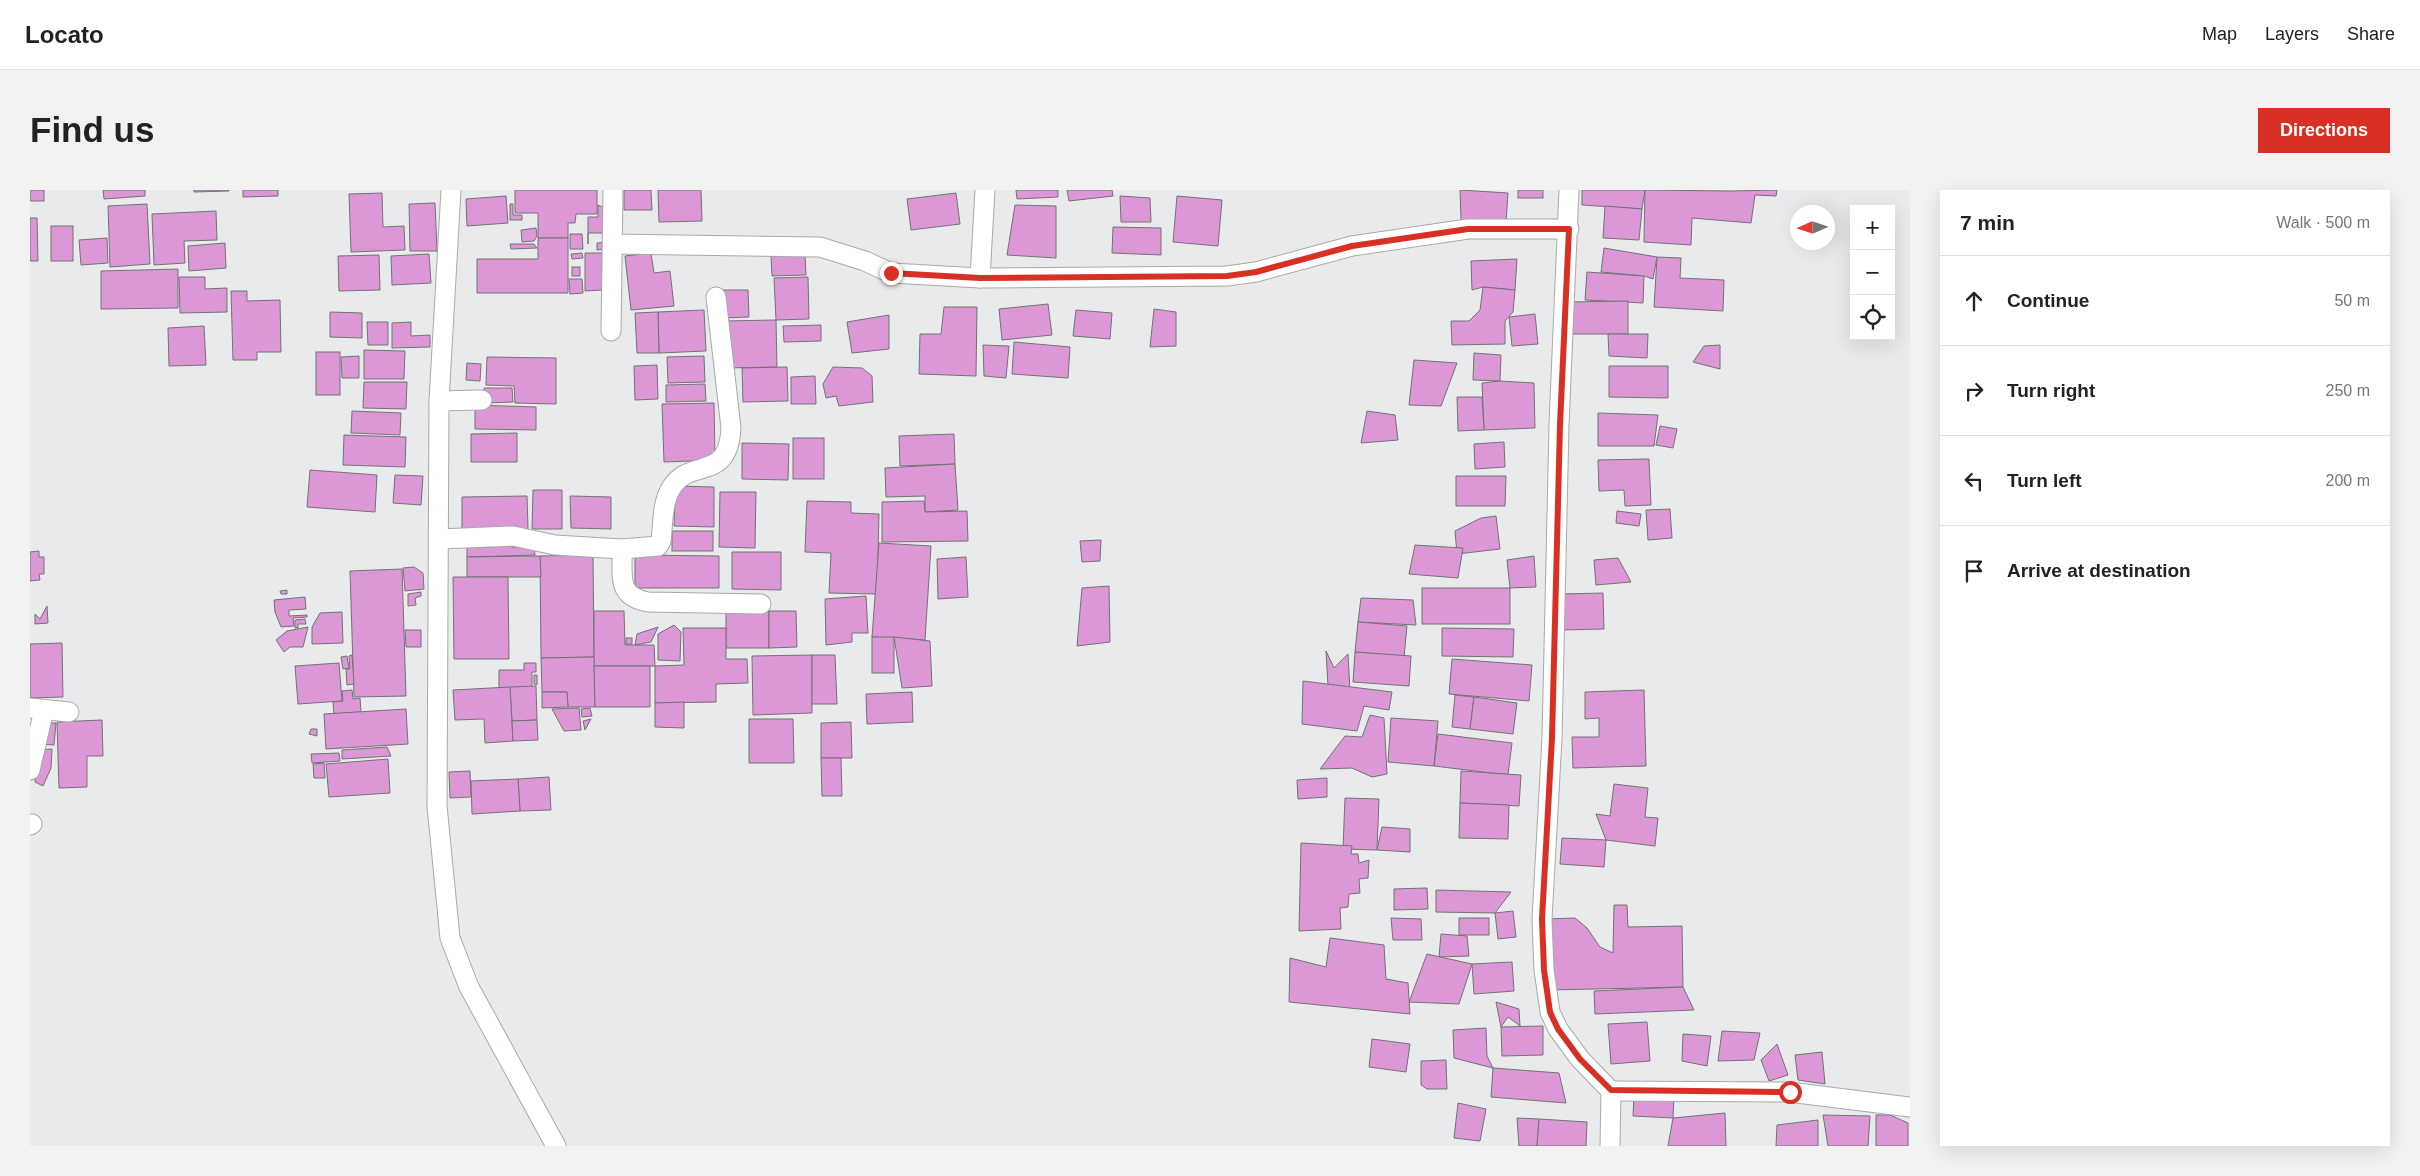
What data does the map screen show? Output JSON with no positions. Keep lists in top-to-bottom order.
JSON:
{
  "north": "left",
  "page": {
    "header": "Locato",
    "nav": ["Map", "Layers", "Share"],
    "buttons": "Directions",
    "title": "Find us",
    "heading": ["7 min", "Walk · 500 m"],
    "map_buttons": ["+", "−"],
    "list": [
      ["Continue", "50 m"],
      ["Turn right", "250 m"],
      ["Turn left", "200 m"],
      "Arrive at destination"
    ]
  }
}
